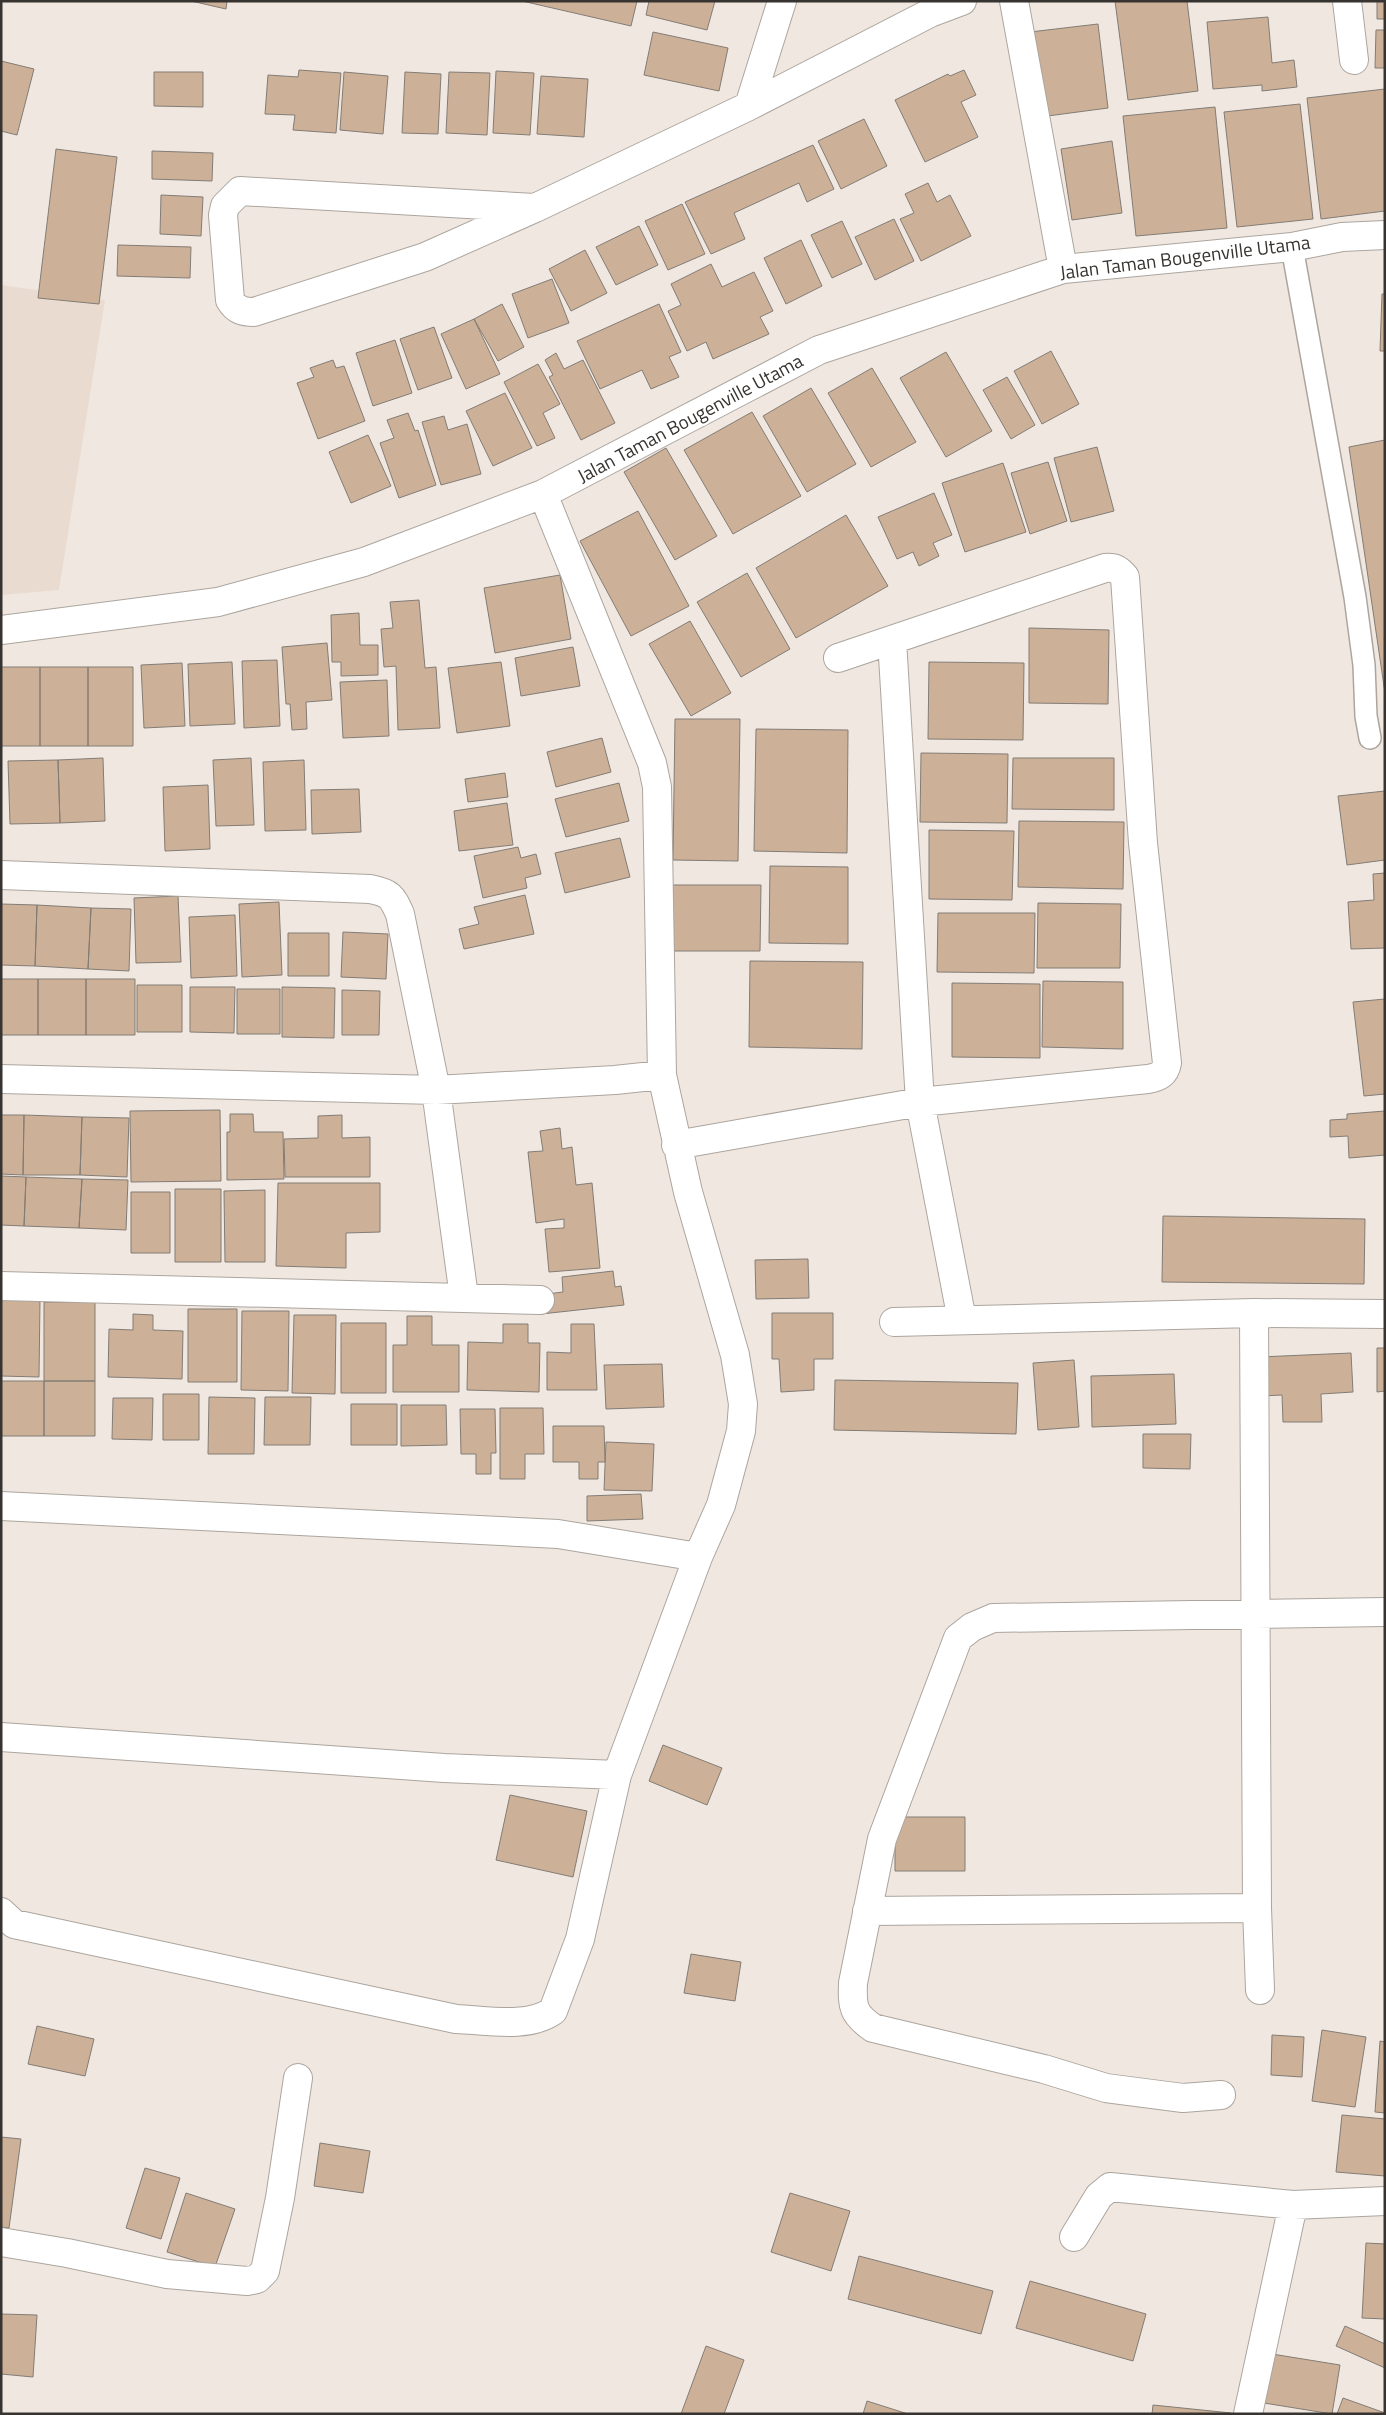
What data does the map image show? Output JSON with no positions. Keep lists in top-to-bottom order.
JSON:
{
  "streets": {
    "street": ["Jalan Taman Bougenville Utama"]
  }
}
